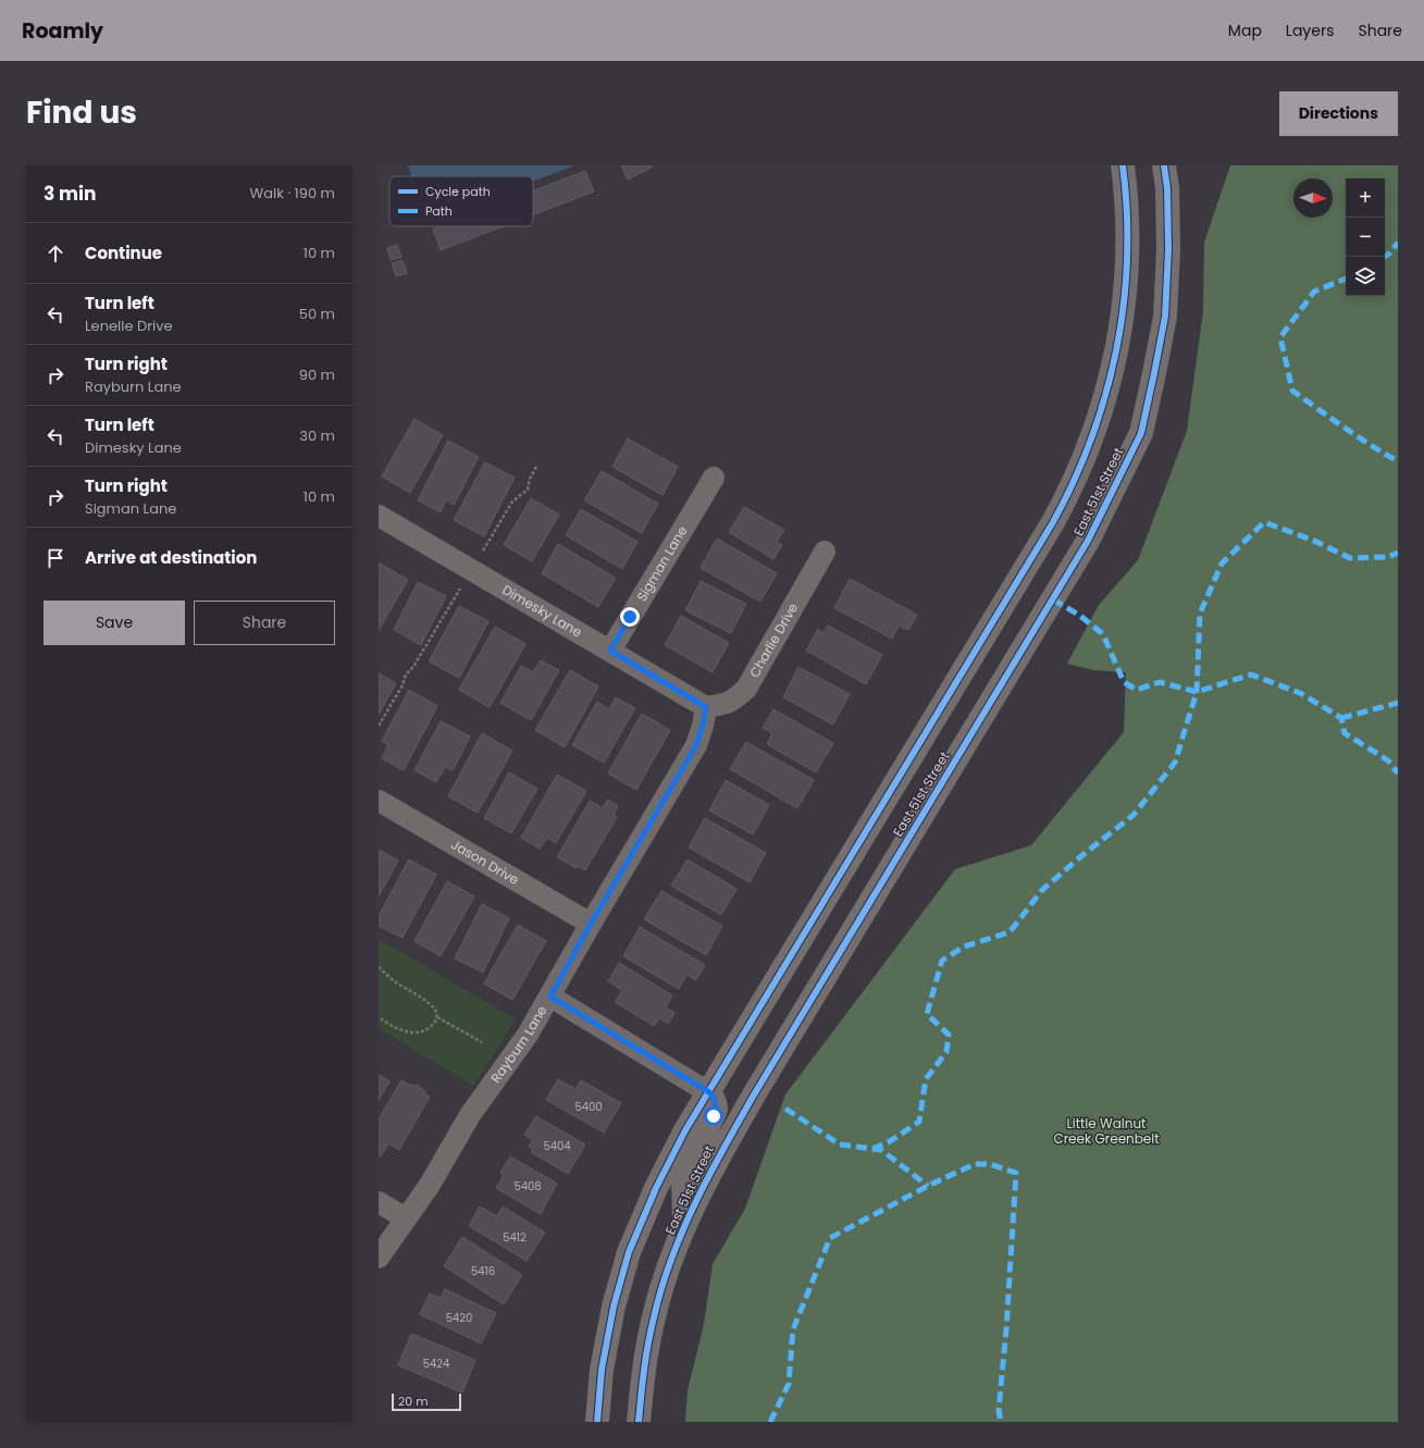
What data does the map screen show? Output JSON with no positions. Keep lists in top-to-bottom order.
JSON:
{
  "streets": {
    "street": [
      "East 51st Street",
      "Sigman Lane",
      "Dimesky Lane",
      "Charlie Drive",
      "Jason Drive",
      "Rayburn Lane"
    ]
  },
  "crossings": [
    ["Sigman Lane", "Dimesky Lane"],
    ["Dimesky Lane", "Charlie Drive"],
    ["Dimesky Lane", "Rayburn Lane"],
    ["Charlie Drive", "Rayburn Lane"],
    ["Jason Drive", "Rayburn Lane"]
  ],
  "parks": ["Little Walnut Creek Greenbelt"],
  "house_numbers": [
    "5400",
    "5404",
    "5408",
    "5412",
    "5416",
    "5420",
    "5424"
  ],
  "legend": ["Cycle path", "Path"],
  "scale_bar": "20 m",
  "north": "right",
  "page": {
    "header": "Roamly",
    "nav": ["Map", "Layers", "Share"],
    "title": "Find us",
    "buttons": [
      "Directions",
      ["Save", "Share"]
    ],
    "heading": ["3 min", "Walk · 190 m"],
    "map_buttons": ["+", "−"],
    "list": [
      ["Continue", "10 m"],
      ["Turn left", "Lenelle Drive", "50 m"],
      ["Turn right", "Rayburn Lane", "90 m"],
      ["Turn left", "Dimesky Lane", "30 m"],
      ["Turn right", "Sigman Lane", "10 m"],
      "Arrive at destination"
    ],
    "scale": "20 m"
  }
}
